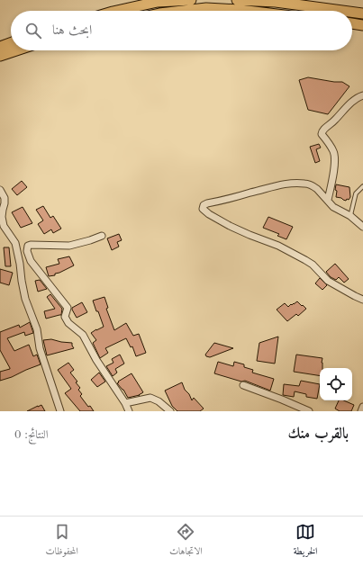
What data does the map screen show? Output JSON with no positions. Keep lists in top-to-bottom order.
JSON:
{
  "page": {
    "search": "ابحث هنا",
    "heading": ["بالقرب منك", "النتائج: 0"],
    "nav": ["الخريطة", "الاتجاهات", "المحفوظات"]
  }
}
